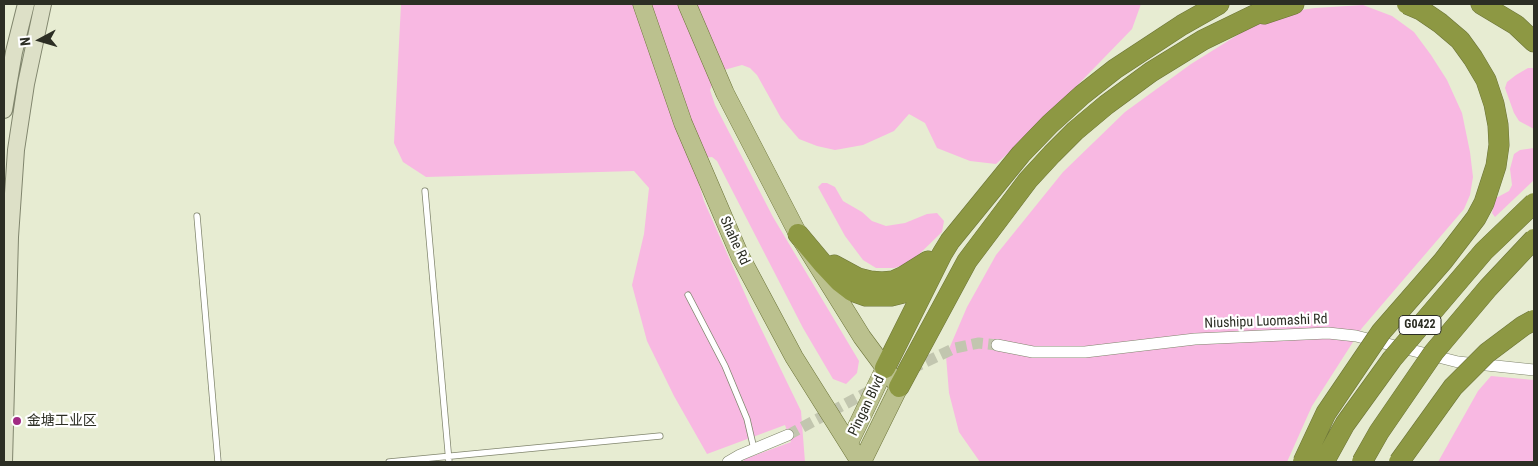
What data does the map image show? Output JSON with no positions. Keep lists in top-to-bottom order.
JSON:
{
  "streets": {
    "highway": ["G0422"],
    "main road": ["Shahe Rd", "Pingan Blvd"],
    "street": ["Niushipu Luomashi Rd"]
  },
  "crossings": [
    ["Shahe Rd", "Pingan Blvd"]
  ],
  "places": ["金塘工业区"],
  "north": "left"
}
